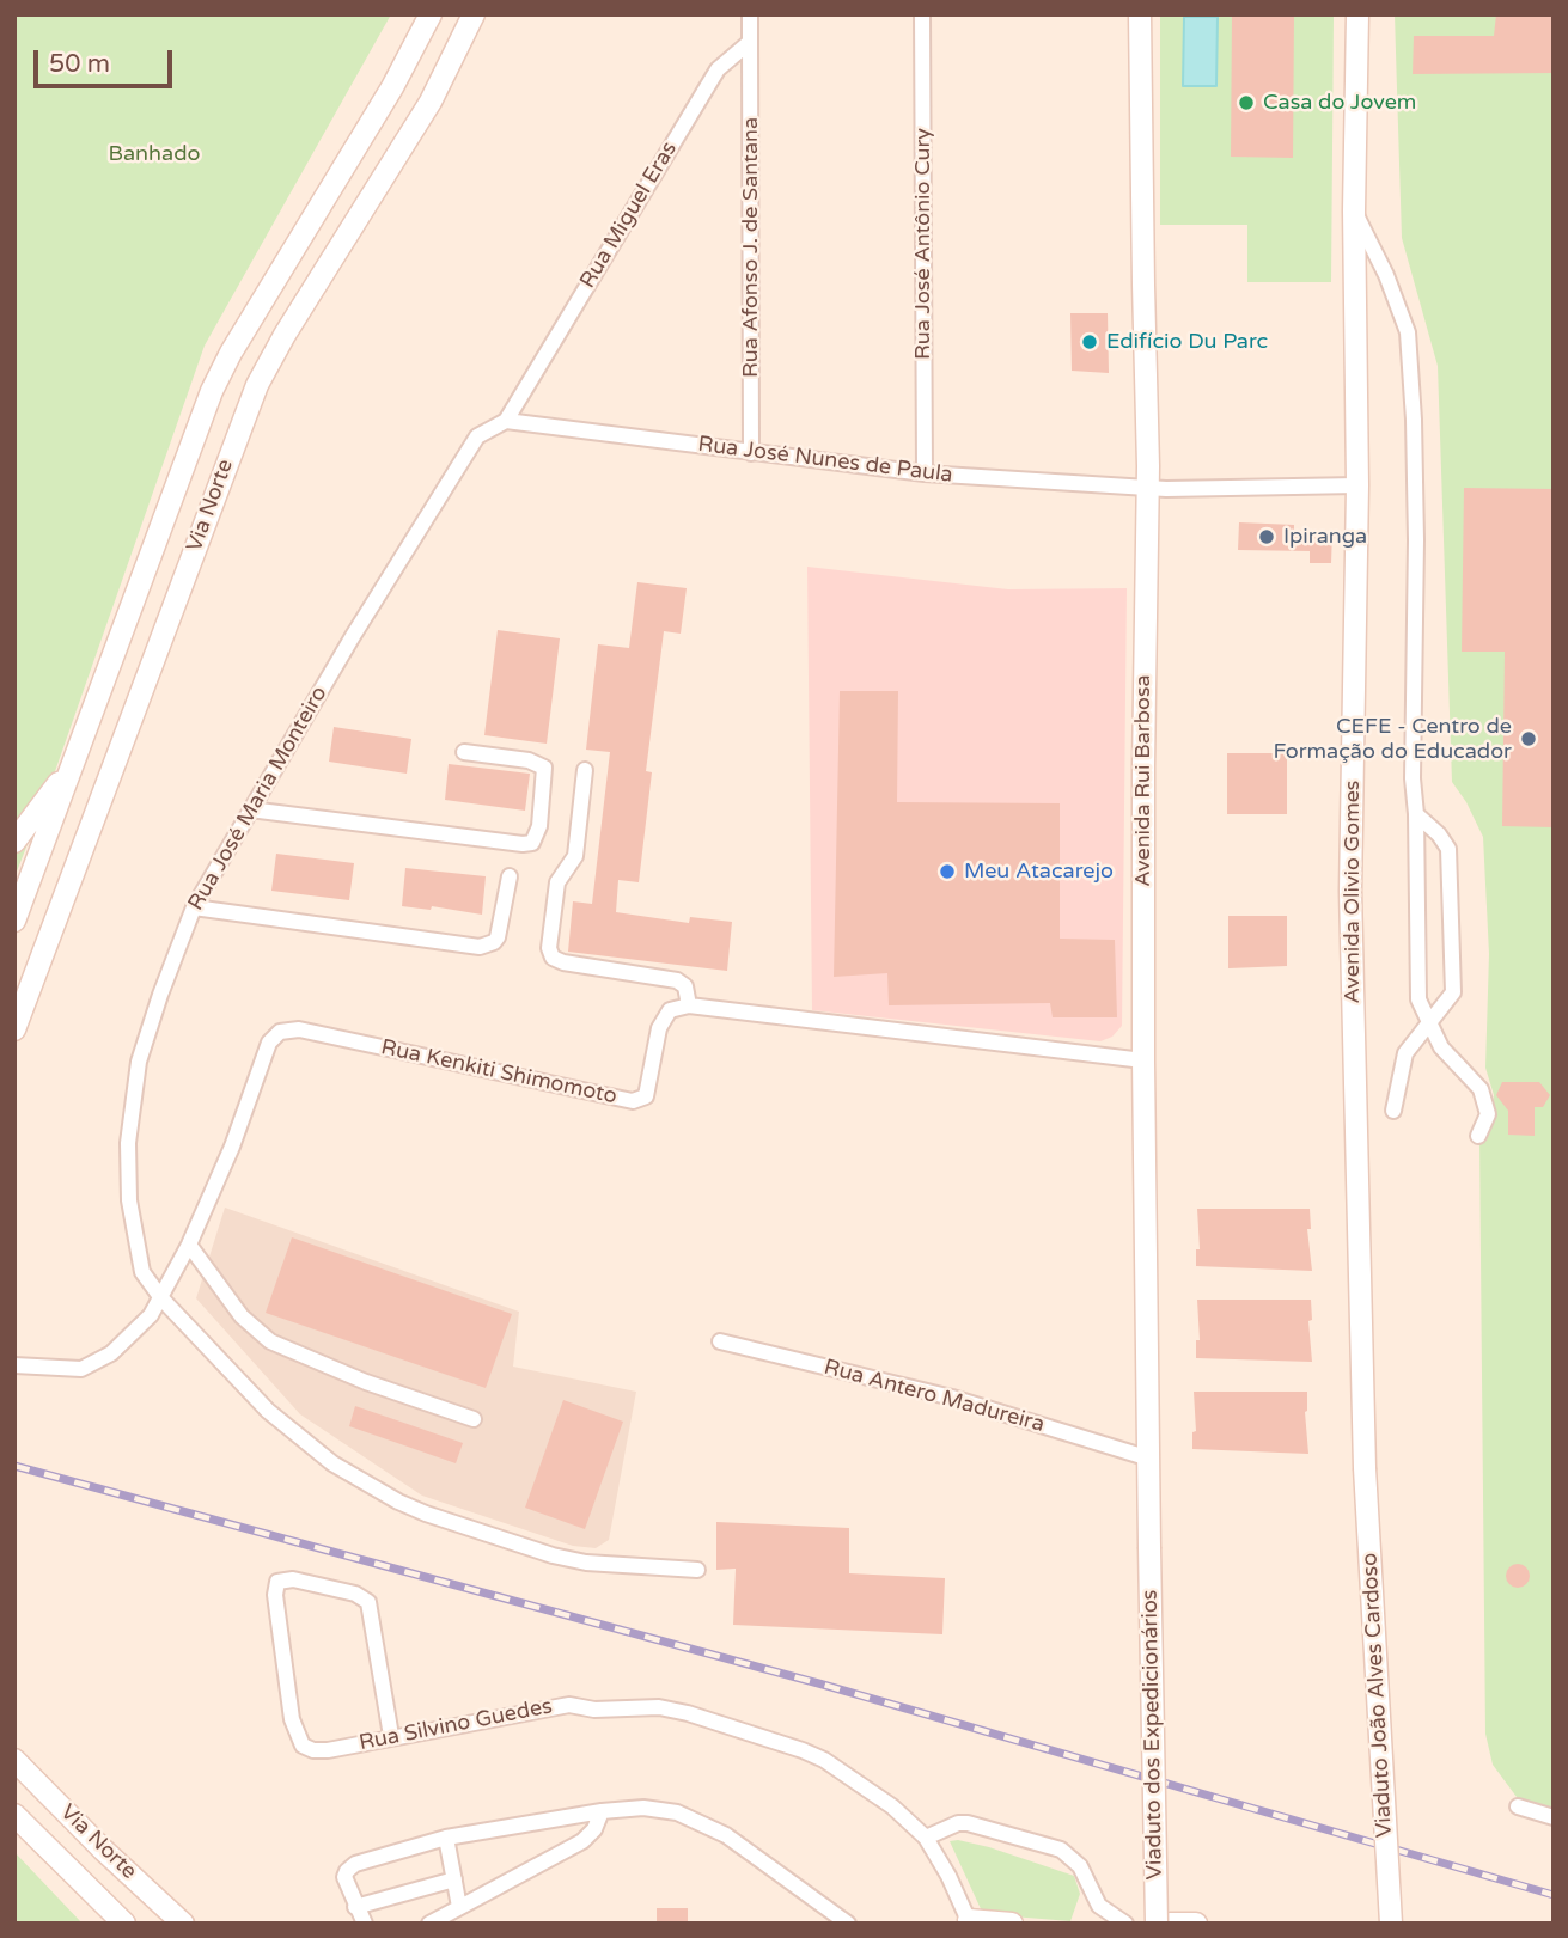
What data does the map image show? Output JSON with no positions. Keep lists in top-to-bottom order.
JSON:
{
  "streets": {
    "main road": [
      "Via Norte",
      "Avenida Rui Barbosa",
      "Avenida Olivio Gomes",
      "Viaduto João Alves Cardoso",
      "Viaduto dos Expedicionários"
    ],
    "street": [
      "Rua Miguel Eras",
      "Rua José Antônio Cury",
      "Rua Afonso J. de Santana",
      "Rua José Nunes de Paula",
      "Rua José Maria Monteiro",
      "Rua Kenkiti Shimomoto",
      "Rua Antero Madureira",
      "Rua Silvino Guedes"
    ]
  },
  "crossings": [
    ["Rua Miguel Eras", "Rua Afonso J. de Santana"],
    ["Rua Miguel Eras", "Rua José Nunes de Paula"],
    ["Rua Miguel Eras", "Rua José Maria Monteiro"],
    ["Rua José Antônio Cury", "Rua José Nunes de Paula"],
    ["Rua Afonso J. de Santana", "Rua José Nunes de Paula"],
    ["Rua José Nunes de Paula", "Avenida Rui Barbosa"],
    ["Rua José Nunes de Paula", "Rua José Maria Monteiro"],
    ["Rua José Nunes de Paula", "Avenida Olivio Gomes"],
    ["Avenida Rui Barbosa", "Rua Antero Madureira"],
    ["Avenida Rui Barbosa", "Viaduto dos Expedicionários"],
    ["Rua José Maria Monteiro", "Rua Kenkiti Shimomoto"],
    ["Avenida Olivio Gomes", "Viaduto João Alves Cardoso"]
  ],
  "parks": ["Banhado"],
  "places": [
    "Casa do Jovem",
    "Edifício Du Parc",
    "Ipiranga",
    "CEFE - Centro de Formação do Educador",
    "Meu Atacarejo"
  ],
  "scale_bar": "50 m"
}
